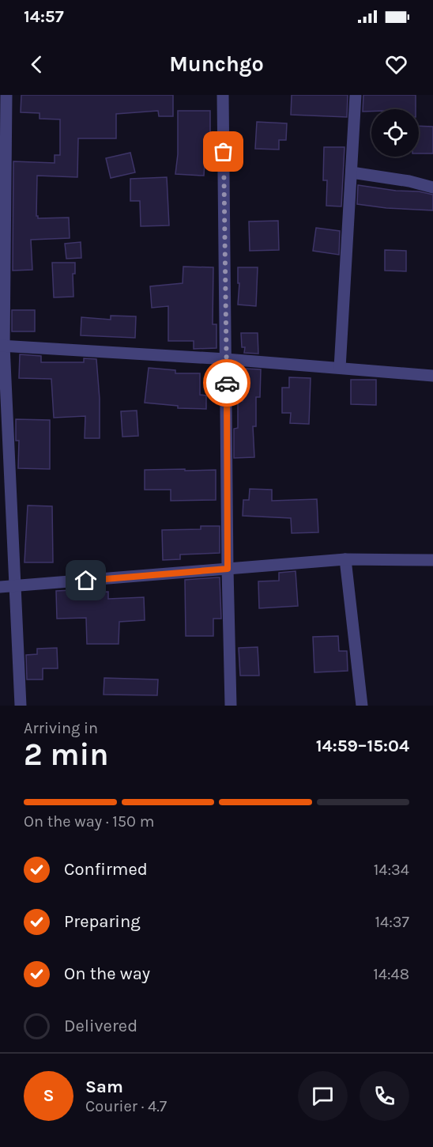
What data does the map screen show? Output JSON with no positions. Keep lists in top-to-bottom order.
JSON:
{
  "page": {
    "status": "14:57",
    "header": "Munchgo",
    "heading": ["2 min", "Arriving in", "14:59–15:04"],
    "panel": ["Sam", "Courier · 4.7"],
    "bar": "On the way · 150 m",
    "list": [
      ["Confirmed", "14:34"],
      ["Preparing", "14:37"],
      ["On the way", "14:48"],
      "Delivered"
    ],
    "round": "S"
  }
}
